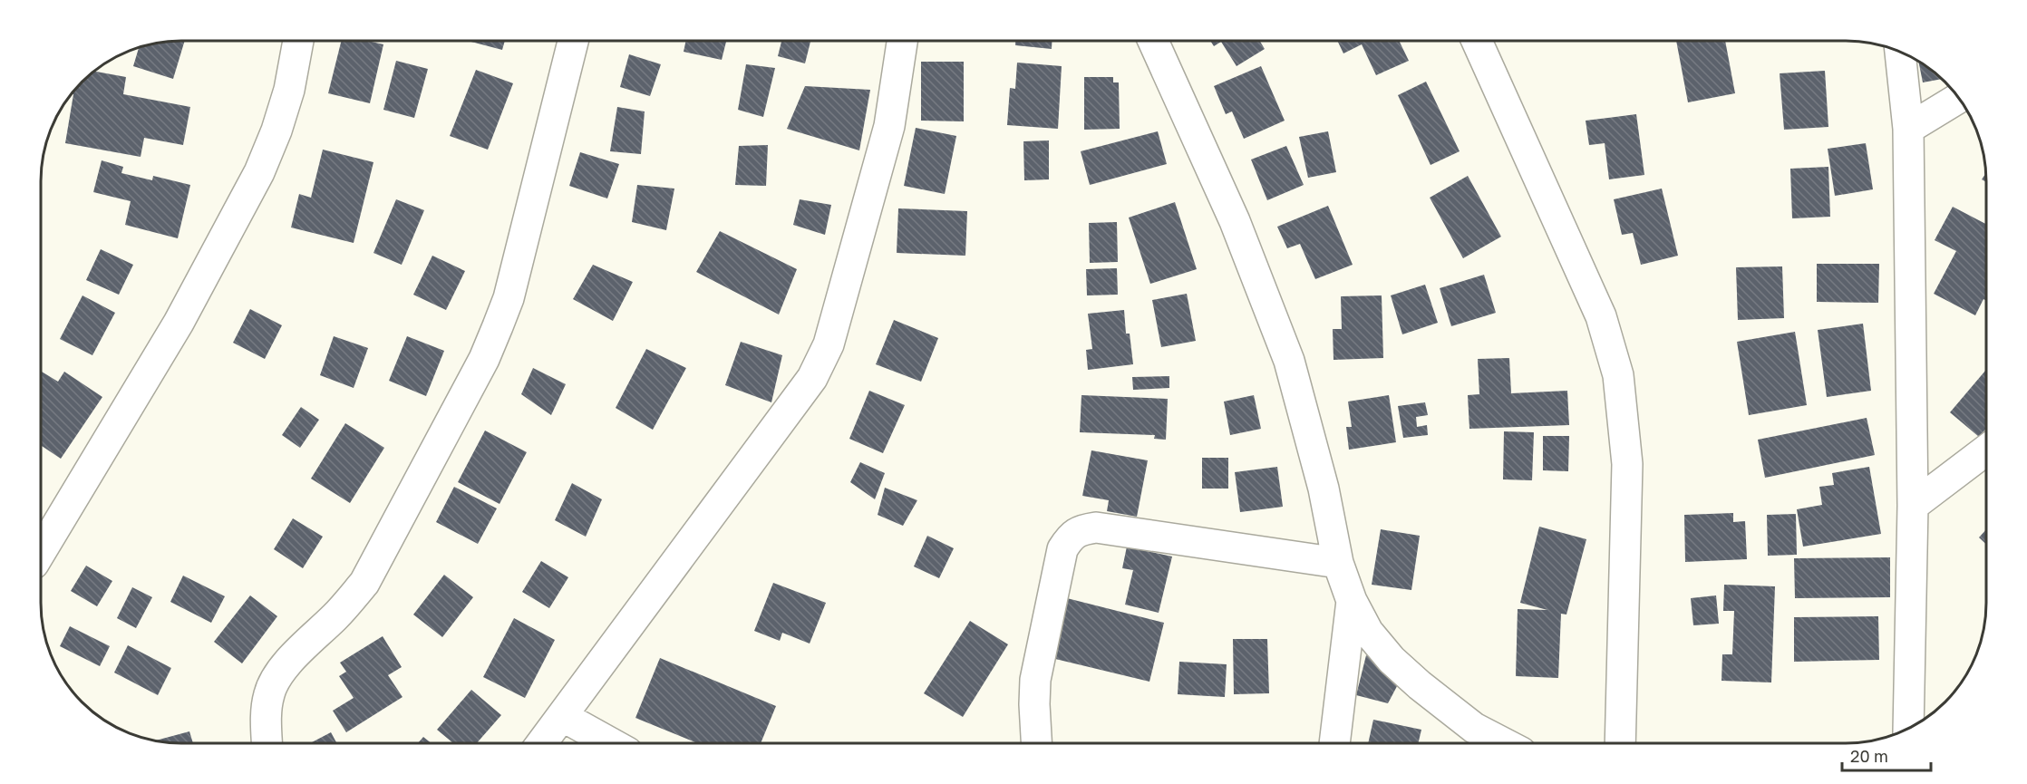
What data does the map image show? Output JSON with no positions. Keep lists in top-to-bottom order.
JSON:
{
  "scale_bar": "20 m"
}
